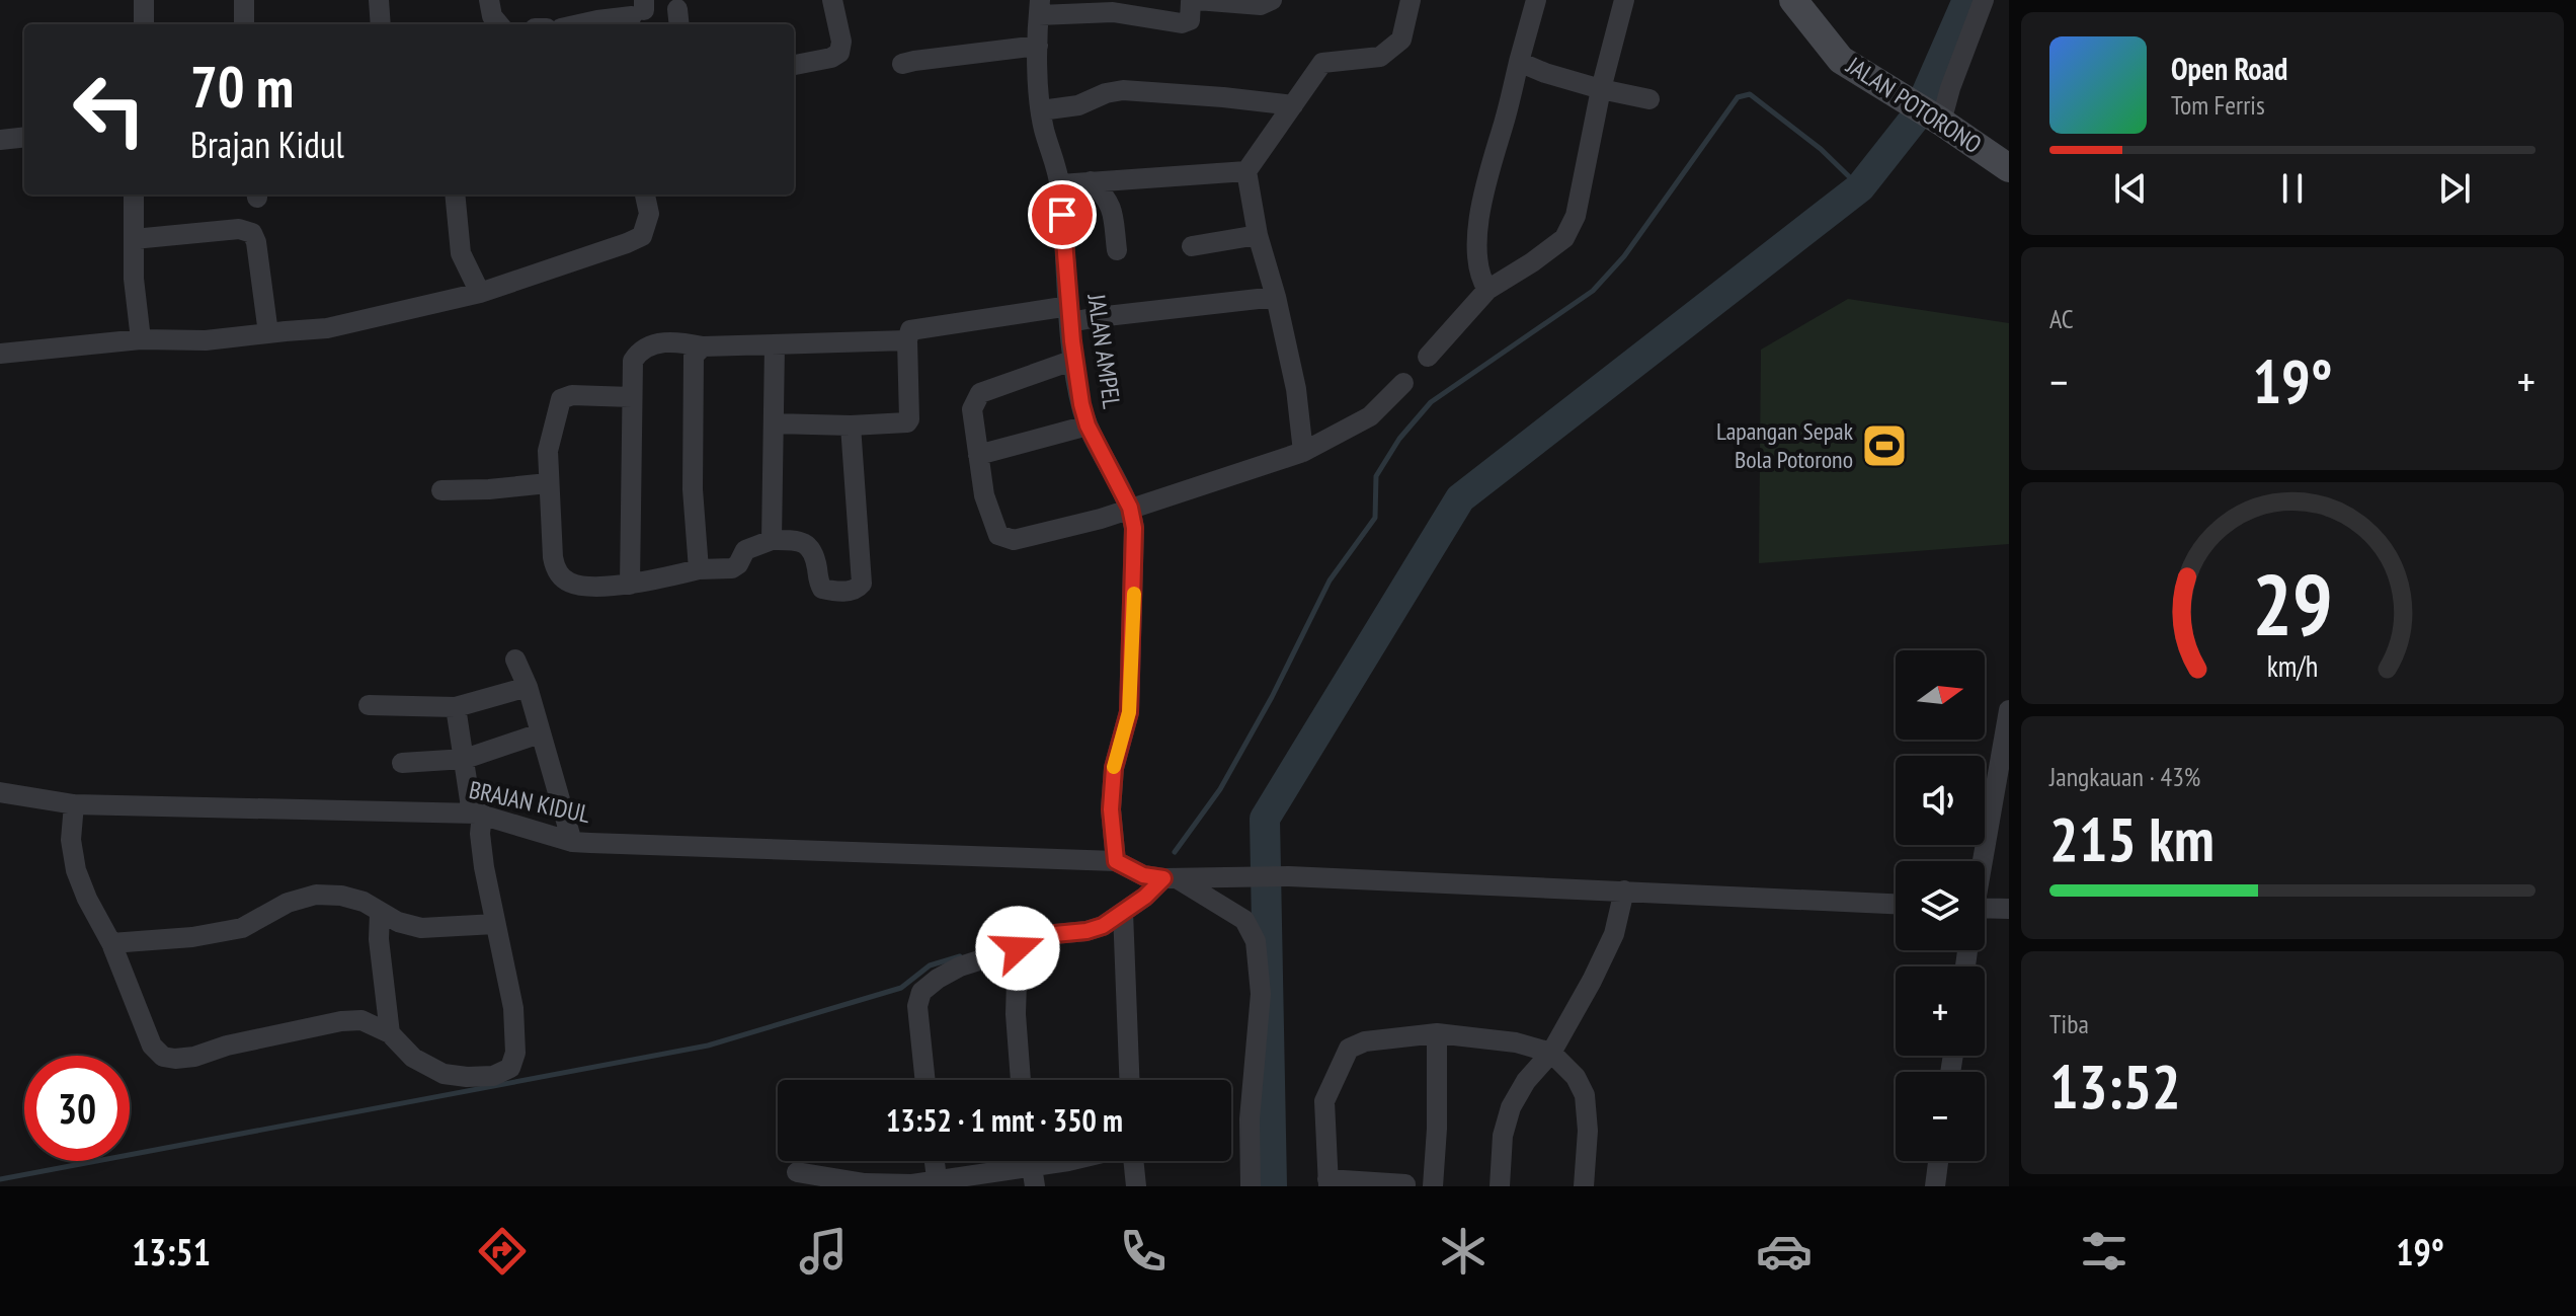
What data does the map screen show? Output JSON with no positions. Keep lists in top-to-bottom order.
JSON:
{
  "streets": {
    "street": ["JALAN POTORONO", "JALAN AMPEL", "BRAJAN KIDUL"]
  },
  "places": {
    "sports": ["Lapangan Sepak Bola Potorono"]
  },
  "north": "right",
  "page": {
    "turn": ["70 m", "Brajan Kidul"],
    "song": ["Open Road", "Tom Ferris"],
    "tile": [
      "AC",
      ["Jangkauan · 43%", "215 km"],
      ["Tiba", "13:52"]
    ],
    "heat": ["−", "19°", "+"],
    "map_buttons": ["+", "−"],
    "limit": "30",
    "trip": "13:52 · 1 mnt · 350 m",
    "tabs": ["13:51", "19°"],
    "gauge": ["29", "km/h"]
  }
}
